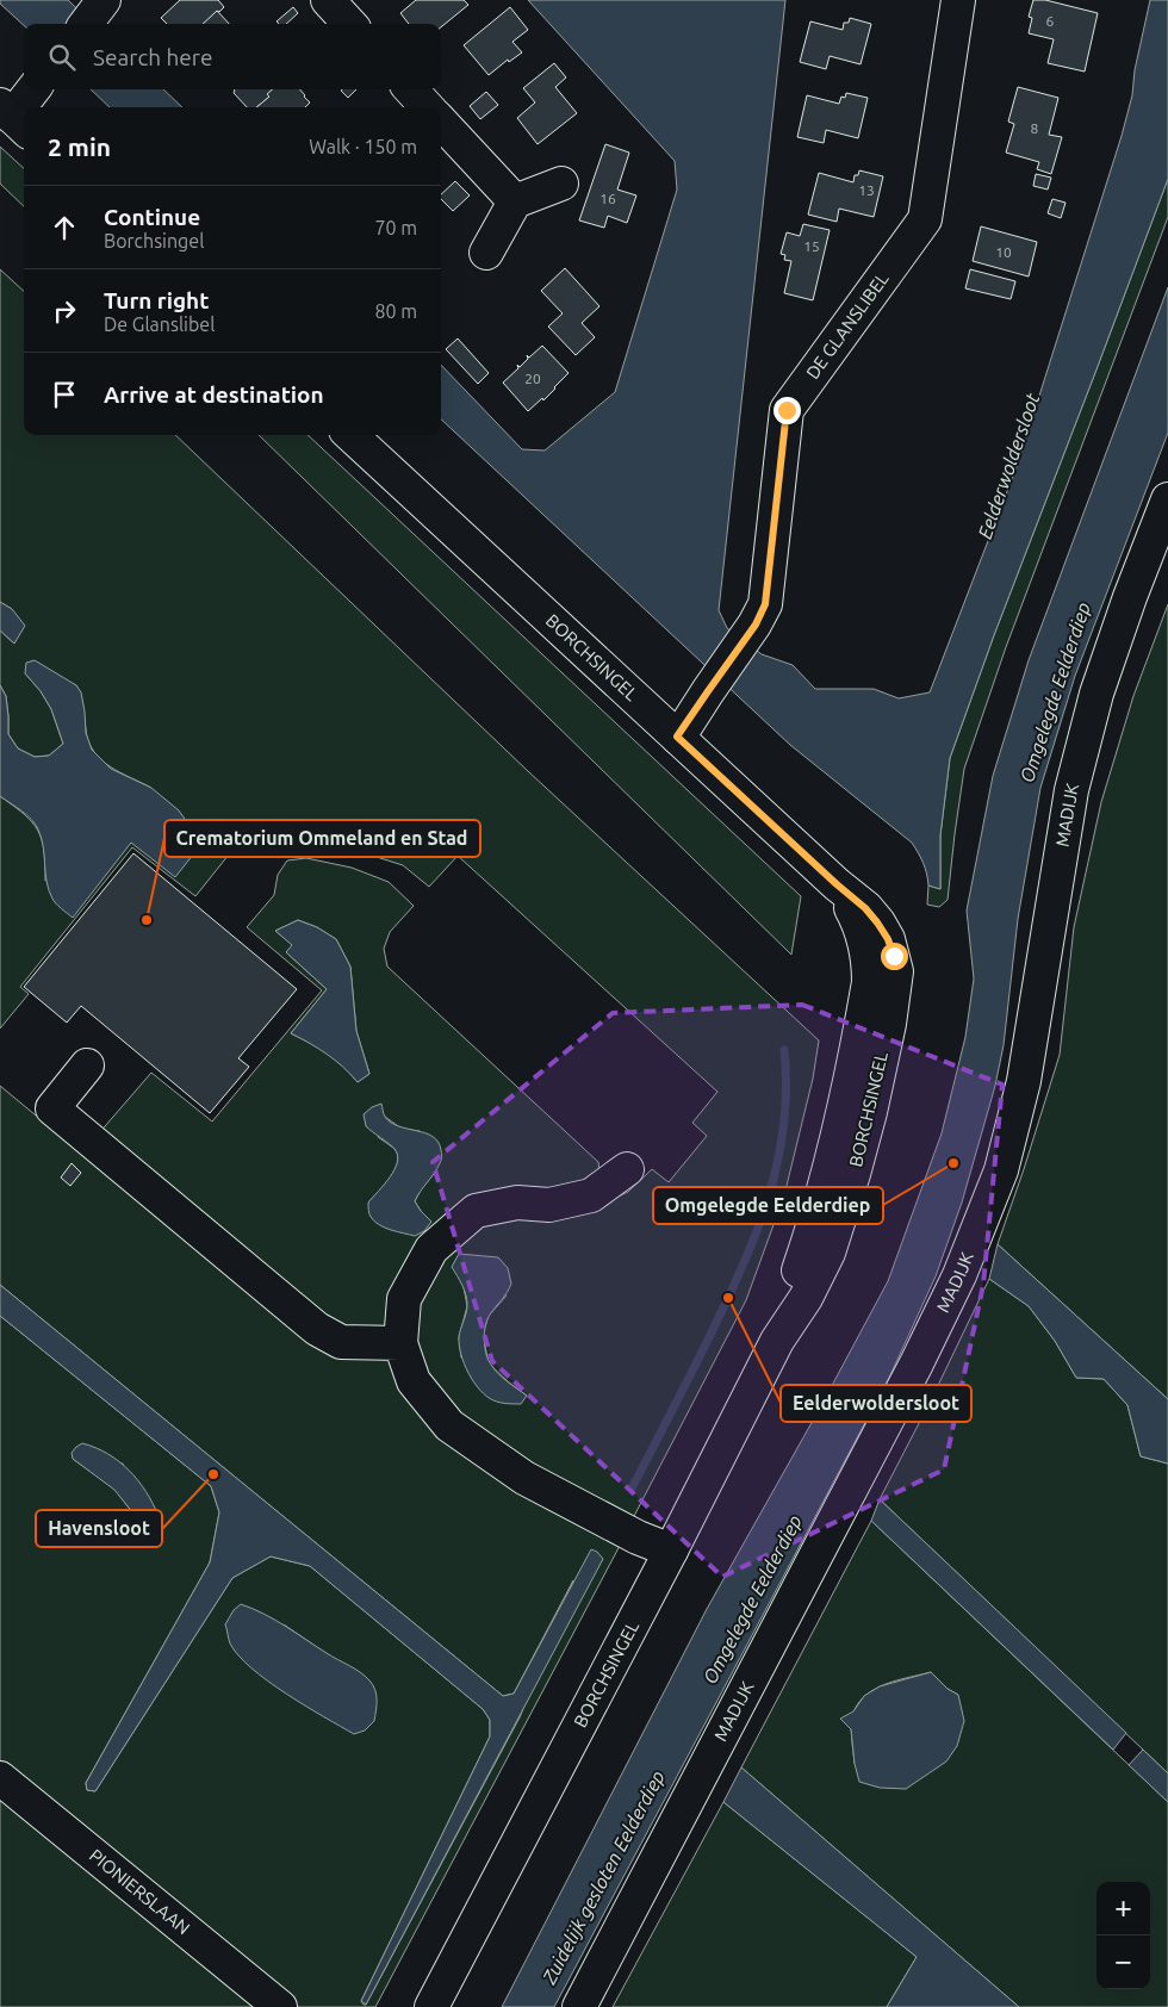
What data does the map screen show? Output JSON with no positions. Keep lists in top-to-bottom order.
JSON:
{
  "streets": {
    "street": [
      "DE GLANSLIBEL",
      "BORCHSINGEL",
      "MADIJK",
      "PIONIERSLAAN"
    ]
  },
  "crossings": [
    ["DE GLANSLIBEL", "BORCHSINGEL"]
  ],
  "water": ["Eelderwoldersloot", "Omgelegde Eelderdiep", "Zuidelijk gesloten Eelderdiep"],
  "places": [
    "Crematorium Ommeland en Stad",
    "Omgelegde Eelderdiep",
    "Eelderwoldersloot",
    "Havensloot"
  ],
  "house_numbers": [
    "6",
    "8",
    "13",
    "16",
    "15",
    "10",
    "20"
  ],
  "page": {
    "search": "Search here",
    "heading": ["2 min", "Walk · 150 m"],
    "list": [
      ["Continue", "Borchsingel", "70 m"],
      ["Turn right", "De Glanslibel", "80 m"],
      "Arrive at destination"
    ],
    "map_buttons": ["+", "−"]
  }
}
